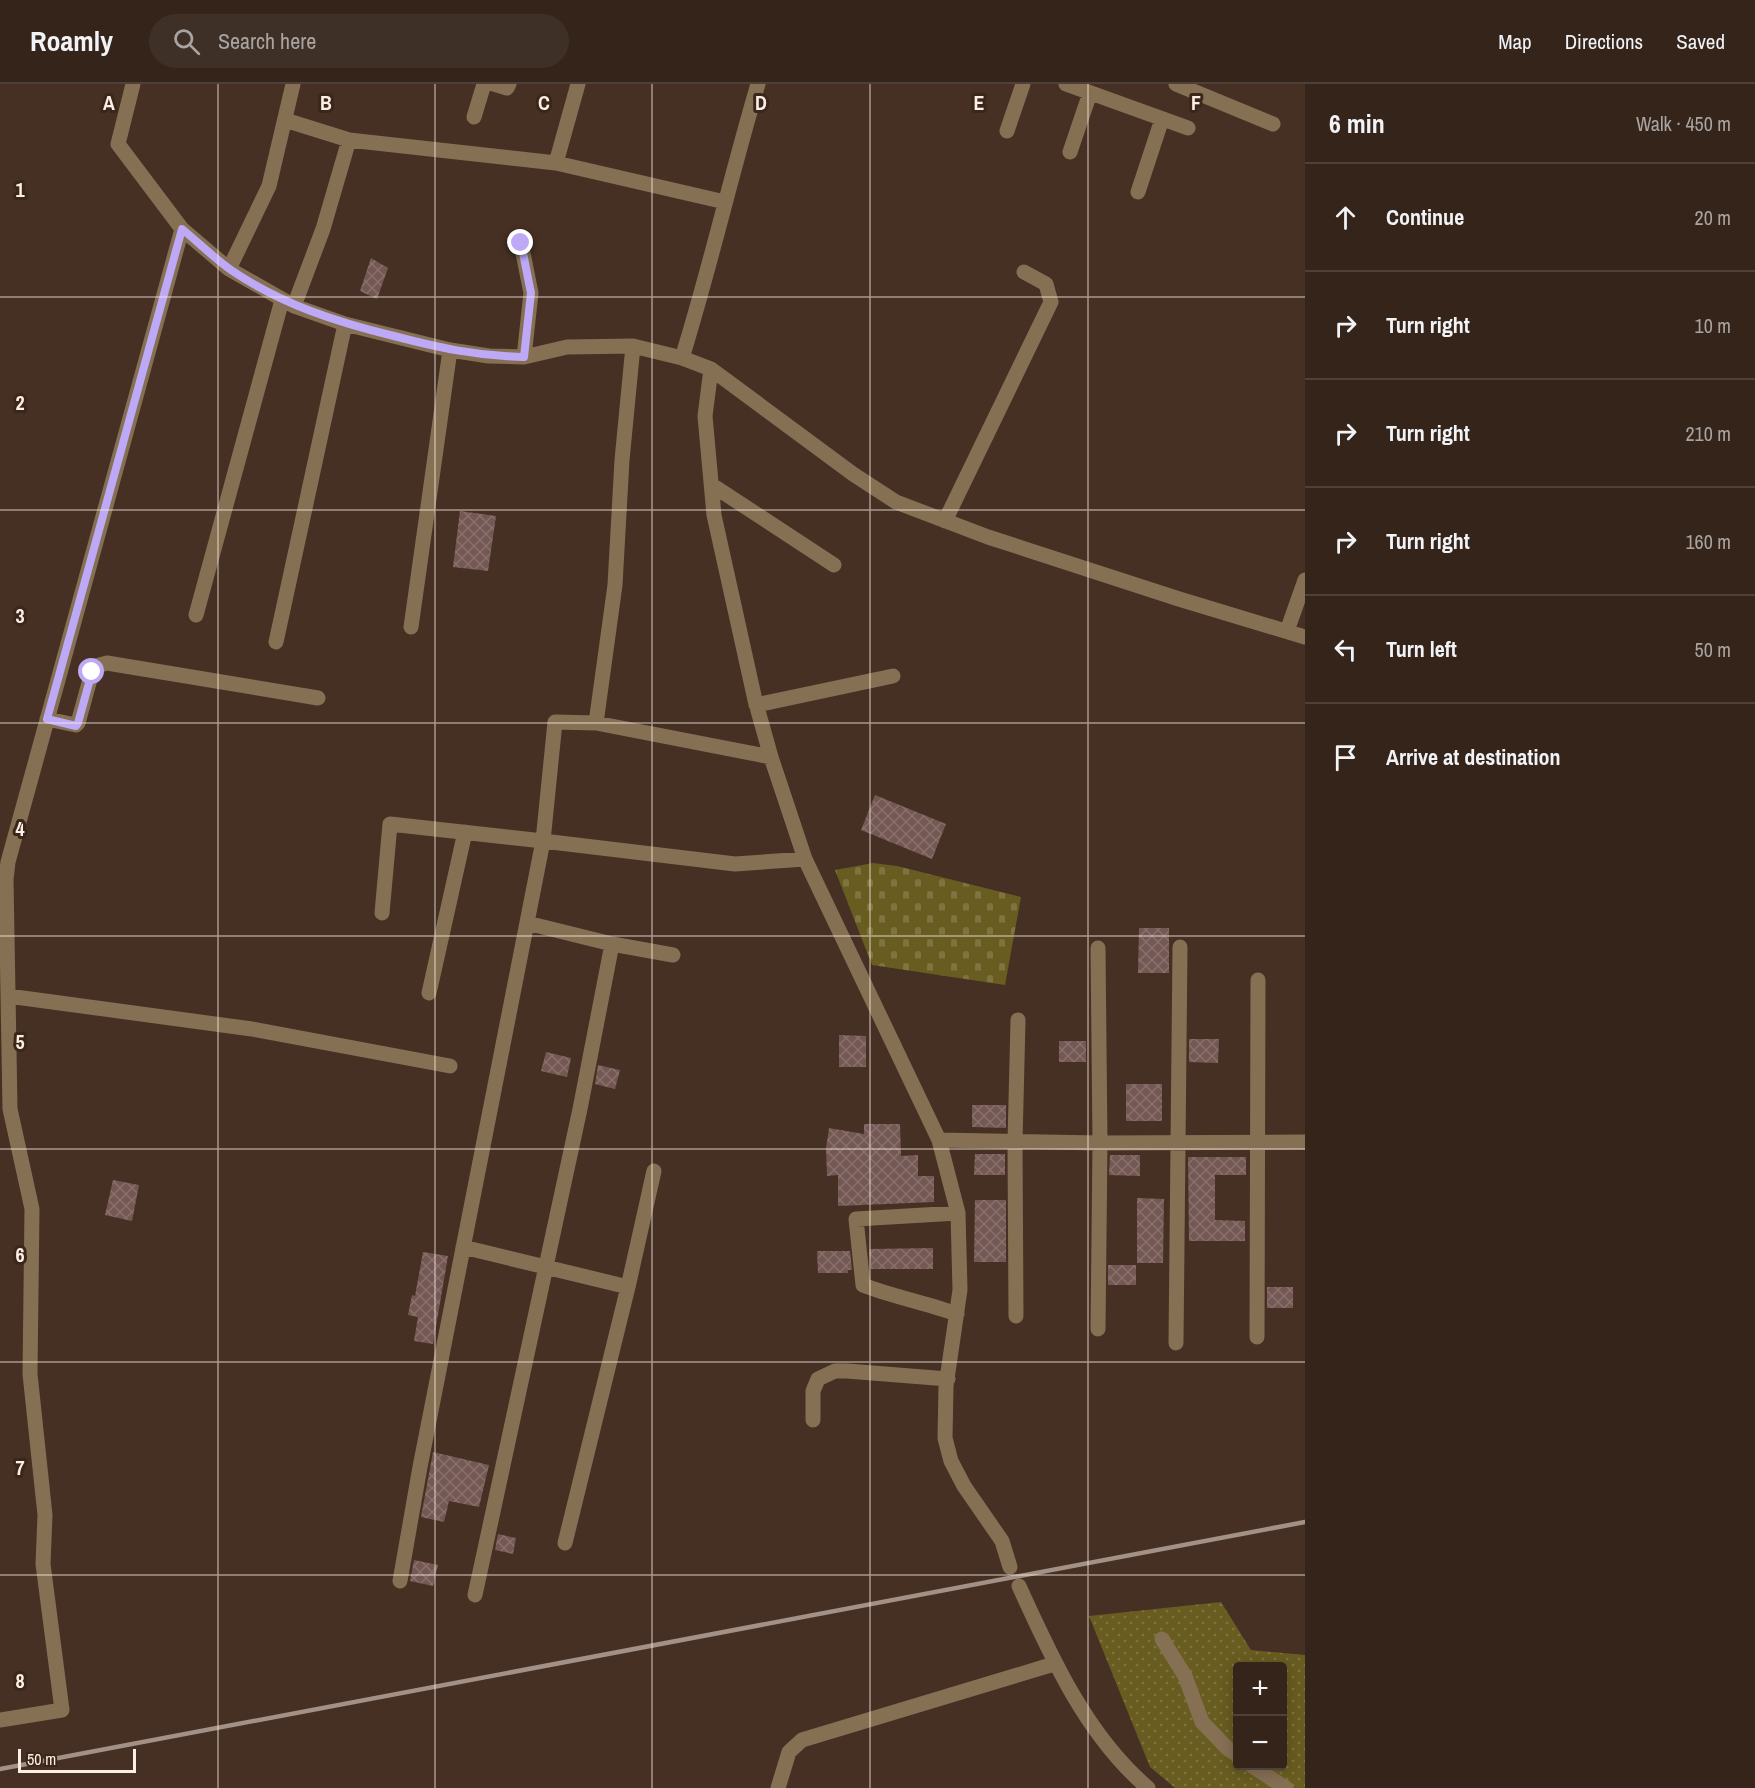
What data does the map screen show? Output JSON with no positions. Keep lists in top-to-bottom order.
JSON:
{
  "scale_bar": "50 m",
  "page": {
    "header": "Roamly",
    "search": "Search here",
    "nav": ["Map", "Directions", "Saved"],
    "heading": ["6 min", "Walk · 450 m"],
    "list": [
      ["Continue", "20 m"],
      ["Turn right", "10 m"],
      ["Turn right", "210 m"],
      ["Turn right", "160 m"],
      ["Turn left", "50 m"],
      "Arrive at destination"
    ],
    "map_buttons": ["+", "−"],
    "scale": "50 m"
  },
  "grid": {
    "columns": [
      "A",
      "B",
      "C",
      "D",
      "E",
      "F"
    ],
    "rows": [
      "1",
      "2",
      "3",
      "4",
      "5",
      "6",
      "7",
      "8"
    ]
  }
}
